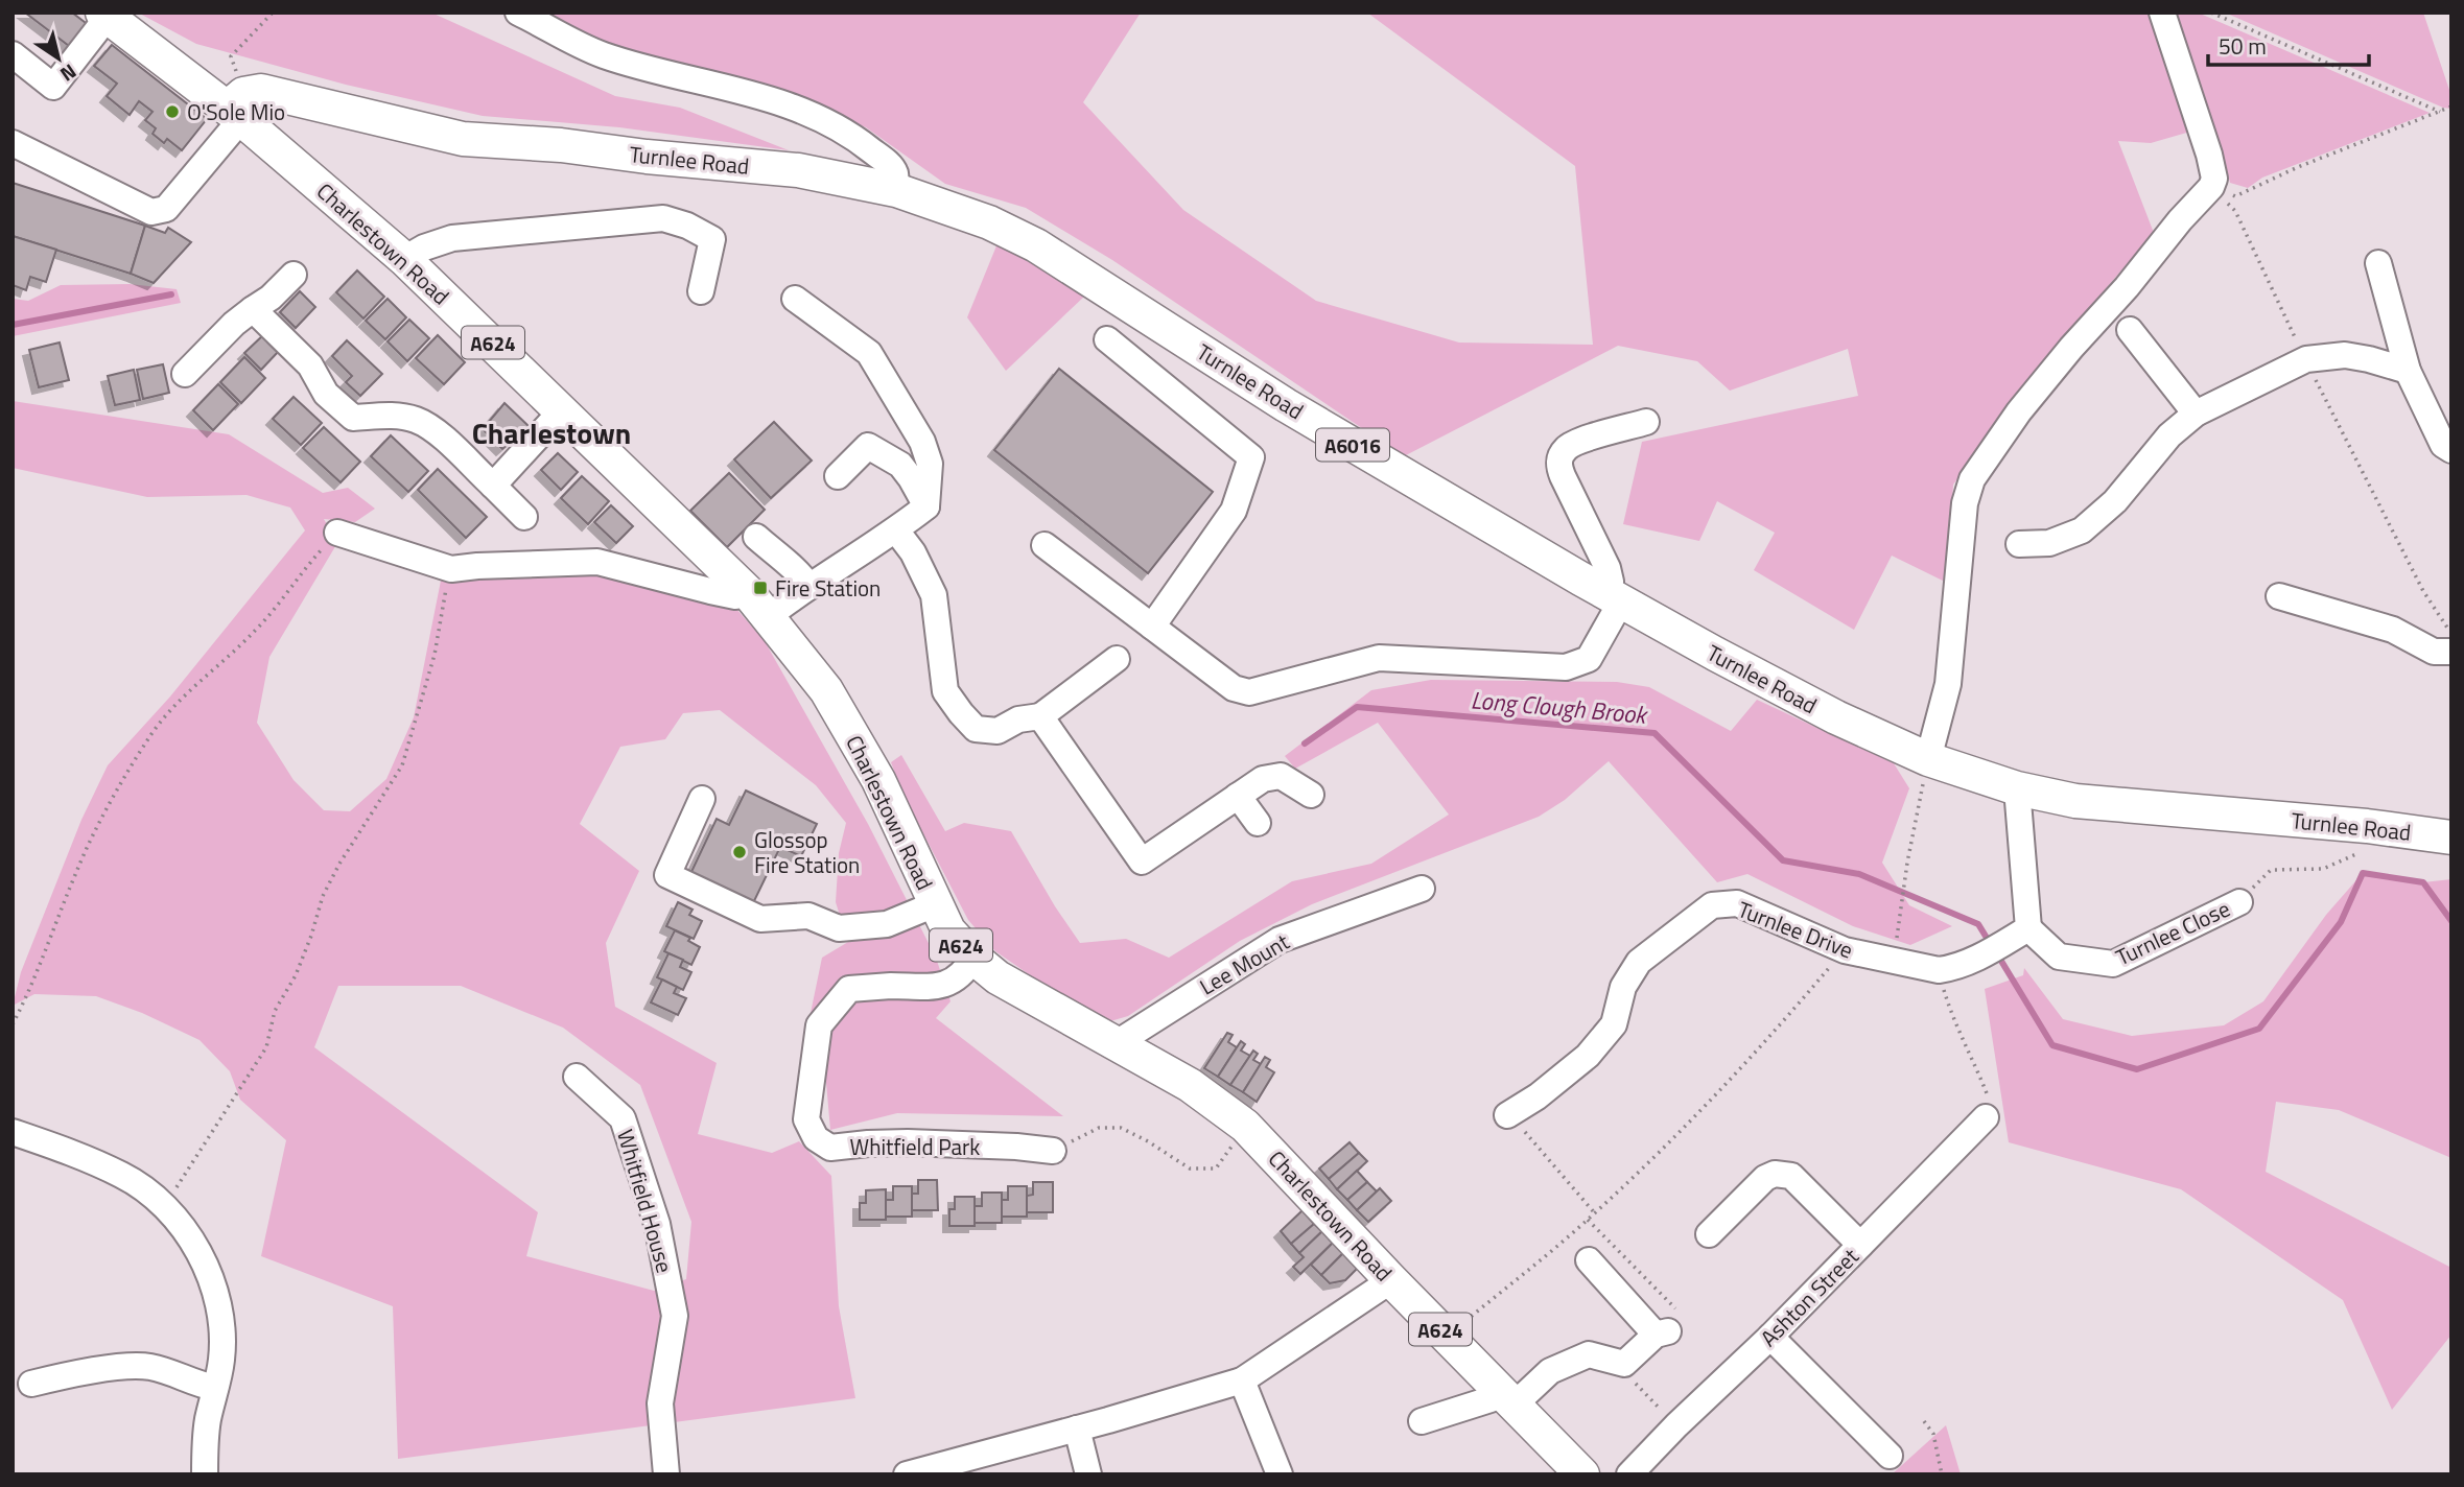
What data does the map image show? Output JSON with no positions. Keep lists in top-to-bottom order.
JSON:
{
  "streets": {
    "main road": [
      "Turnlee Road",
      "Charlestown Road",
      "A624",
      "A6016"
    ],
    "street": [
      "Turnlee Drive",
      "Turnlee Close",
      "Lee Mount",
      "Whitfield Park",
      "Whitfield House",
      "Ashton Street"
    ]
  },
  "crossings": [
    ["Turnlee Road", "Charlestown Road"],
    ["Turnlee Road", "A624"],
    ["Charlestown Road", "A624"],
    ["Charlestown Road", "Lee Mount"],
    ["Charlestown Road", "Whitfield Park"],
    ["Turnlee Drive", "Turnlee Close"]
  ],
  "districts": ["Charlestown"],
  "water": ["Long Clough Brook"],
  "places": {
    "other": ["O'Sole Mio", "Glossop Fire Station"],
    "transit": ["Fire Station"]
  },
  "scale_bar": "50 m",
  "north": "bottom right"
}
